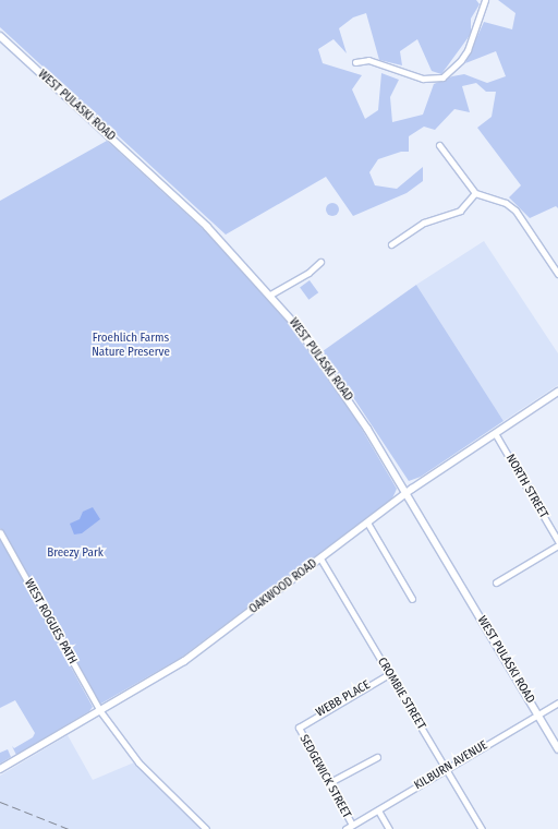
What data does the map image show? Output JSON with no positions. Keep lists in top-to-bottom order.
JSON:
{
  "streets": {
    "main road": ["WEST PULASKI ROAD", "OAKWOOD ROAD"],
    "street": [
      "NORTH STREET",
      "WEST ROGUES PATH",
      "CROMBIE STREET",
      "WEBB PLACE",
      "KILBURN AVENUE",
      "SEDGEWICK STREET"
    ]
  },
  "crossings": [
    ["WEST PULASKI ROAD", "OAKWOOD ROAD"],
    ["WEST PULASKI ROAD", "KILBURN AVENUE"],
    ["NORTH STREET", "OAKWOOD ROAD"],
    ["OAKWOOD ROAD", "WEST ROGUES PATH"],
    ["OAKWOOD ROAD", "CROMBIE STREET"],
    ["CROMBIE STREET", "WEBB PLACE"],
    ["CROMBIE STREET", "KILBURN AVENUE"],
    ["WEBB PLACE", "SEDGEWICK STREET"],
    ["KILBURN AVENUE", "SEDGEWICK STREET"]
  ],
  "parks": ["Froehlich Farms Nature Preserve", "Breezy Park"]
}
